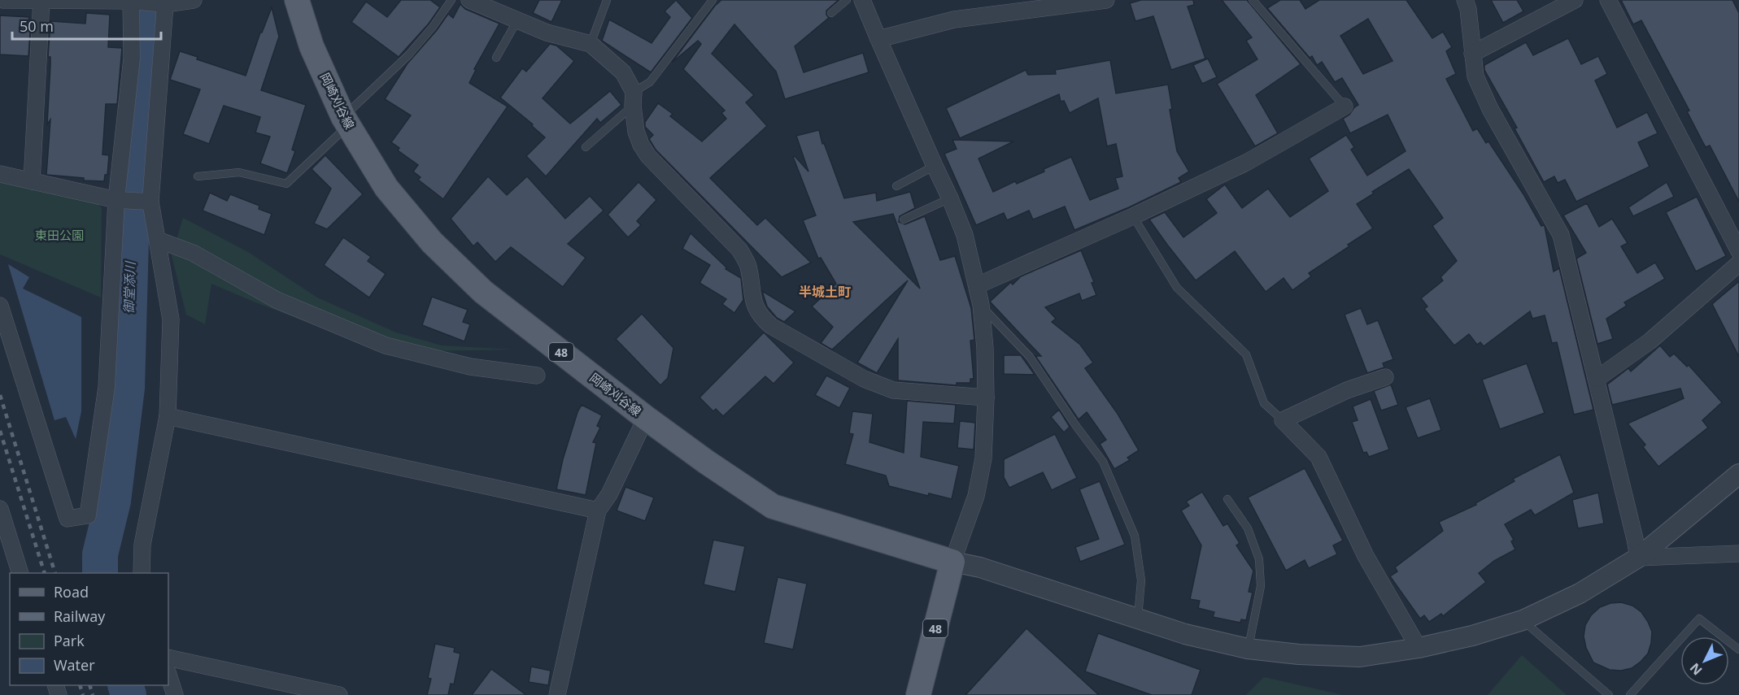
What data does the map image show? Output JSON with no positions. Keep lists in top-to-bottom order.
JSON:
{
  "streets": {
    "main road": ["岡崎刈谷線", "48"]
  },
  "crossings": [
    ["岡崎刈谷線", "48"]
  ],
  "districts": ["半城土町"],
  "water": ["御堂添川"],
  "parks": ["東田公園"],
  "legend": [
    "Road",
    "Railway",
    "Park",
    "Water"
  ],
  "scale_bar": "50 m",
  "north": "bottom left"
}
